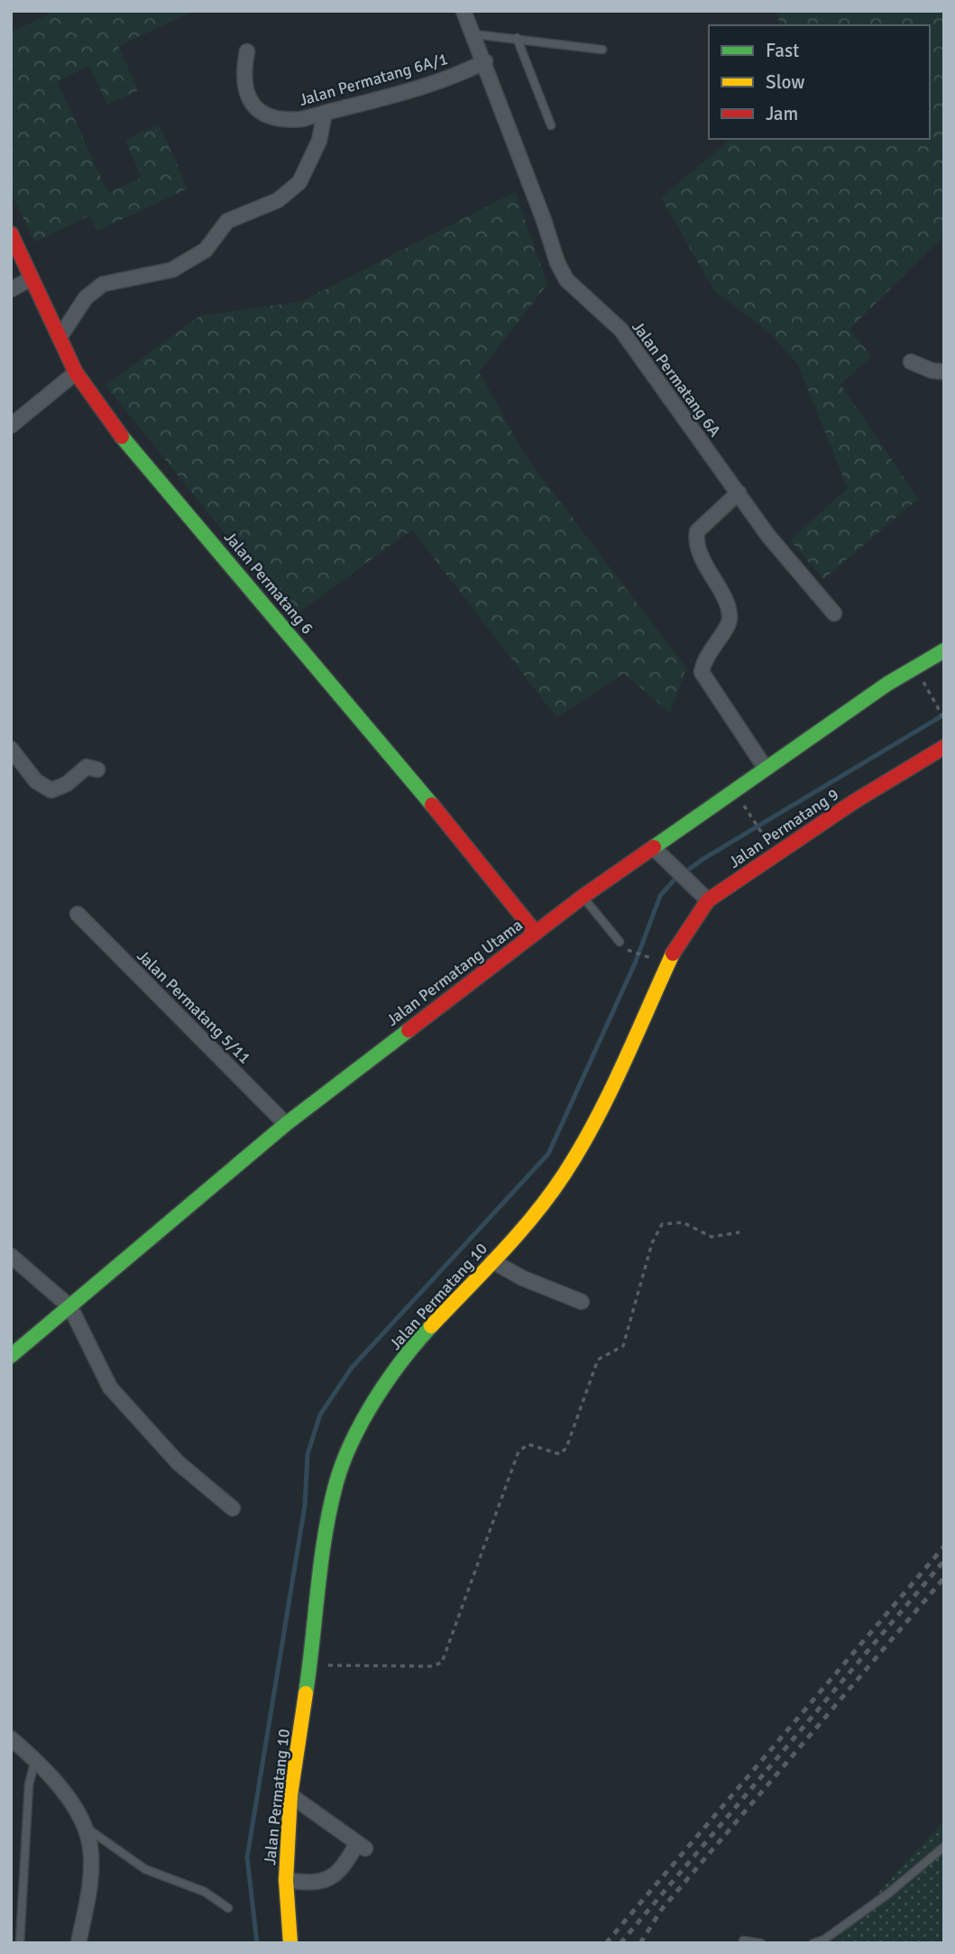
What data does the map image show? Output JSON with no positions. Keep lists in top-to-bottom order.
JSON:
{
  "streets": {
    "street": [
      "Jalan Permatang 6A/1",
      "Jalan Permatang 6A",
      "Jalan Permatang 6",
      "Jalan Permatang 9",
      "Jalan Permatang Utama",
      "Jalan Permatang 5/11",
      "Jalan Permatang 10"
    ]
  },
  "crossings": [
    ["Jalan Permatang 6A/1", "Jalan Permatang 6A"],
    ["Jalan Permatang 6", "Jalan Permatang Utama"],
    ["Jalan Permatang 9", "Jalan Permatang 10"],
    ["Jalan Permatang Utama", "Jalan Permatang 5/11"]
  ],
  "legend": ["Fast", "Slow", "Jam"]
}
